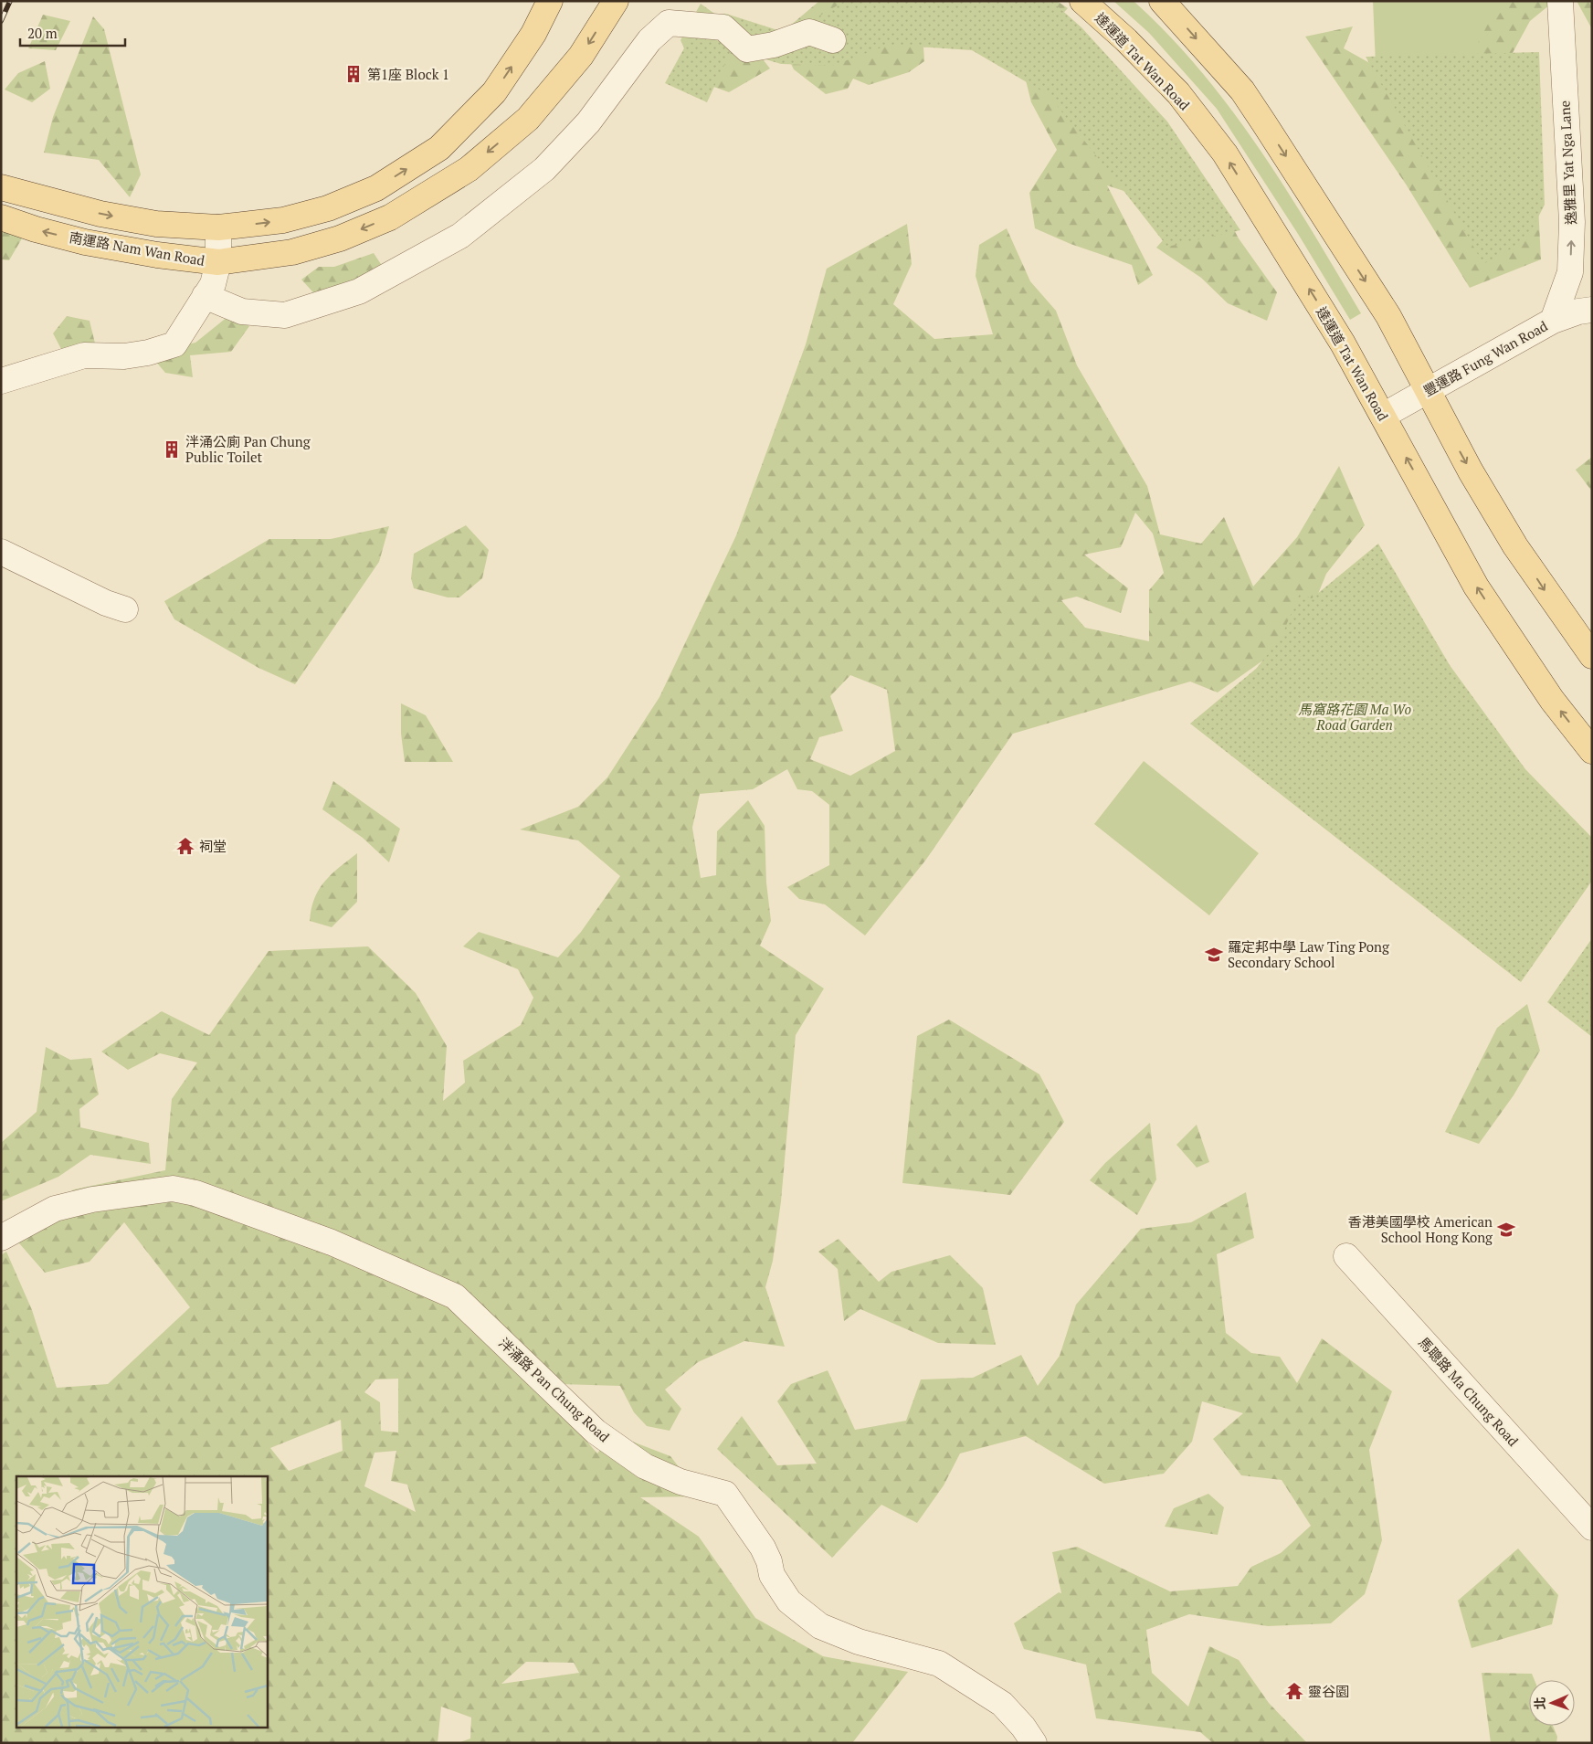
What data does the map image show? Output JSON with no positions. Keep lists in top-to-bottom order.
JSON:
{
  "streets": {
    "main road": ["達運道 Tat Wan Road", "南運路 Nam Wan Road"],
    "street": [
      "逸雅里 Yat Nga Lane",
      "豐運路 Fung Wan Road",
      "泮涌路 Pan Chung Road",
      "馬聰路 Ma Chung Road"
    ]
  },
  "crossings": [
    ["達運道 Tat Wan Road", "豐運路 Fung Wan Road"],
    ["逸雅里 Yat Nga Lane", "豐運路 Fung Wan Road"]
  ],
  "one_way": ["逸雅里 Yat Nga Lane"],
  "parks": ["馬窩路花園 Ma Wo Road Garden"],
  "places": {
    "building": ["第1座 Block 1", "泮涌公廁 Pan Chung Public Toilet"],
    "temple": ["祠堂", "靈谷園"],
    "school or university": ["羅定邦中學 Law Ting Pong Secondary School", "香港美國學校 American School Hong Kong"]
  },
  "scale_bar": "20 m",
  "north": "left"
}
